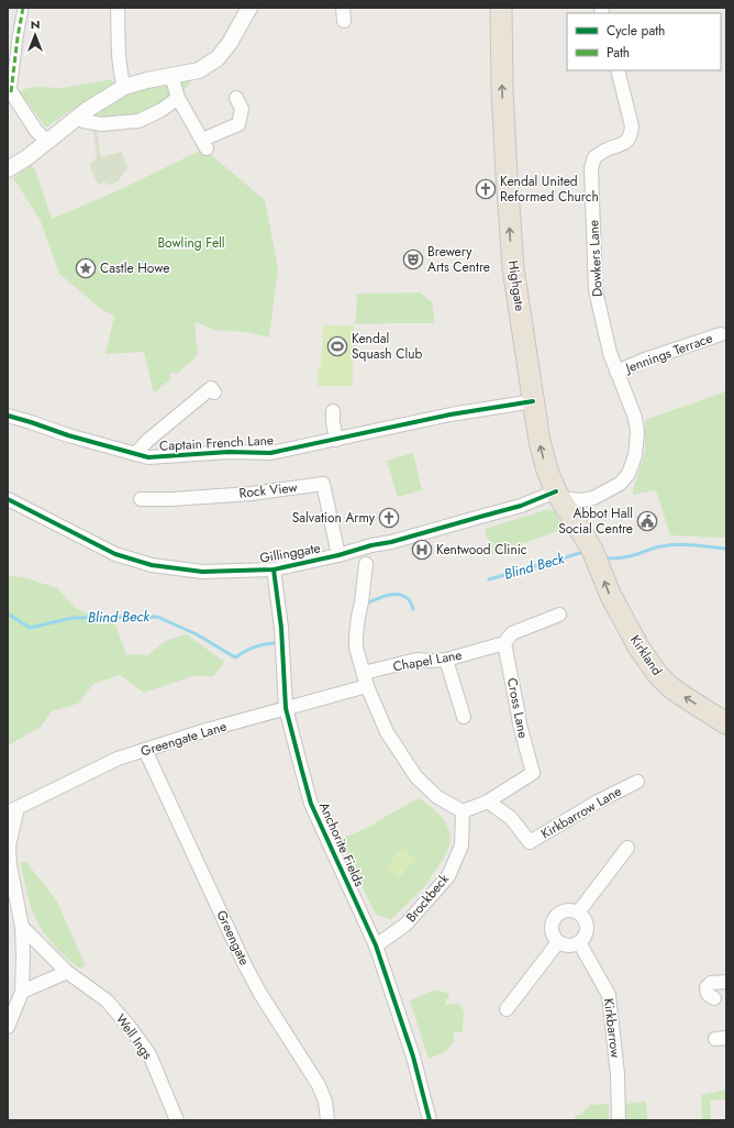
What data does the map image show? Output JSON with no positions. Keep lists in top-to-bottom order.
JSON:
{
  "streets": {
    "highway": ["Highgate", "Kirkland"],
    "street": [
      "Dowkers Lane",
      "Jennings Terrace",
      "Captain French Lane",
      "Rock View",
      "Gillinggate",
      "Chapel Lane",
      "Cross Lane",
      "Greengate Lane",
      "Kirkbarrow Lane",
      "Anchorite Fields",
      "Brockbeck",
      "Greengate",
      "Kirkbarrow",
      "Well Ings"
    ]
  },
  "crossings": [
    ["Dowkers Lane", "Highgate"],
    ["Dowkers Lane", "Jennings Terrace"],
    ["Dowkers Lane", "Gillinggate"],
    ["Highgate", "Captain French Lane"],
    ["Highgate", "Gillinggate"],
    ["Highgate", "Kirkland"],
    ["Rock View", "Gillinggate"],
    ["Gillinggate", "Anchorite Fields"],
    ["Chapel Lane", "Cross Lane"],
    ["Chapel Lane", "Greengate Lane"],
    ["Cross Lane", "Kirkbarrow Lane"],
    ["Greengate Lane", "Anchorite Fields"],
    ["Greengate Lane", "Greengate"],
    ["Anchorite Fields", "Brockbeck"]
  ],
  "one_way": ["Highgate", "Kirkland"],
  "water": ["Blind Beck"],
  "parks": ["Bowling Fell"],
  "places": {
    "church": ["Kendal United Reformed Church", "Salvation Army"],
    "theatre": ["Brewery Arts Centre"],
    "place": ["Castle Howe"],
    "sports": ["Kendal Squash Club"],
    "public building": ["Abbot Hall Social Centre"],
    "hospital": ["Kentwood Clinic"]
  },
  "legend": ["Cycle path", "Path"],
  "north": "top"
}
